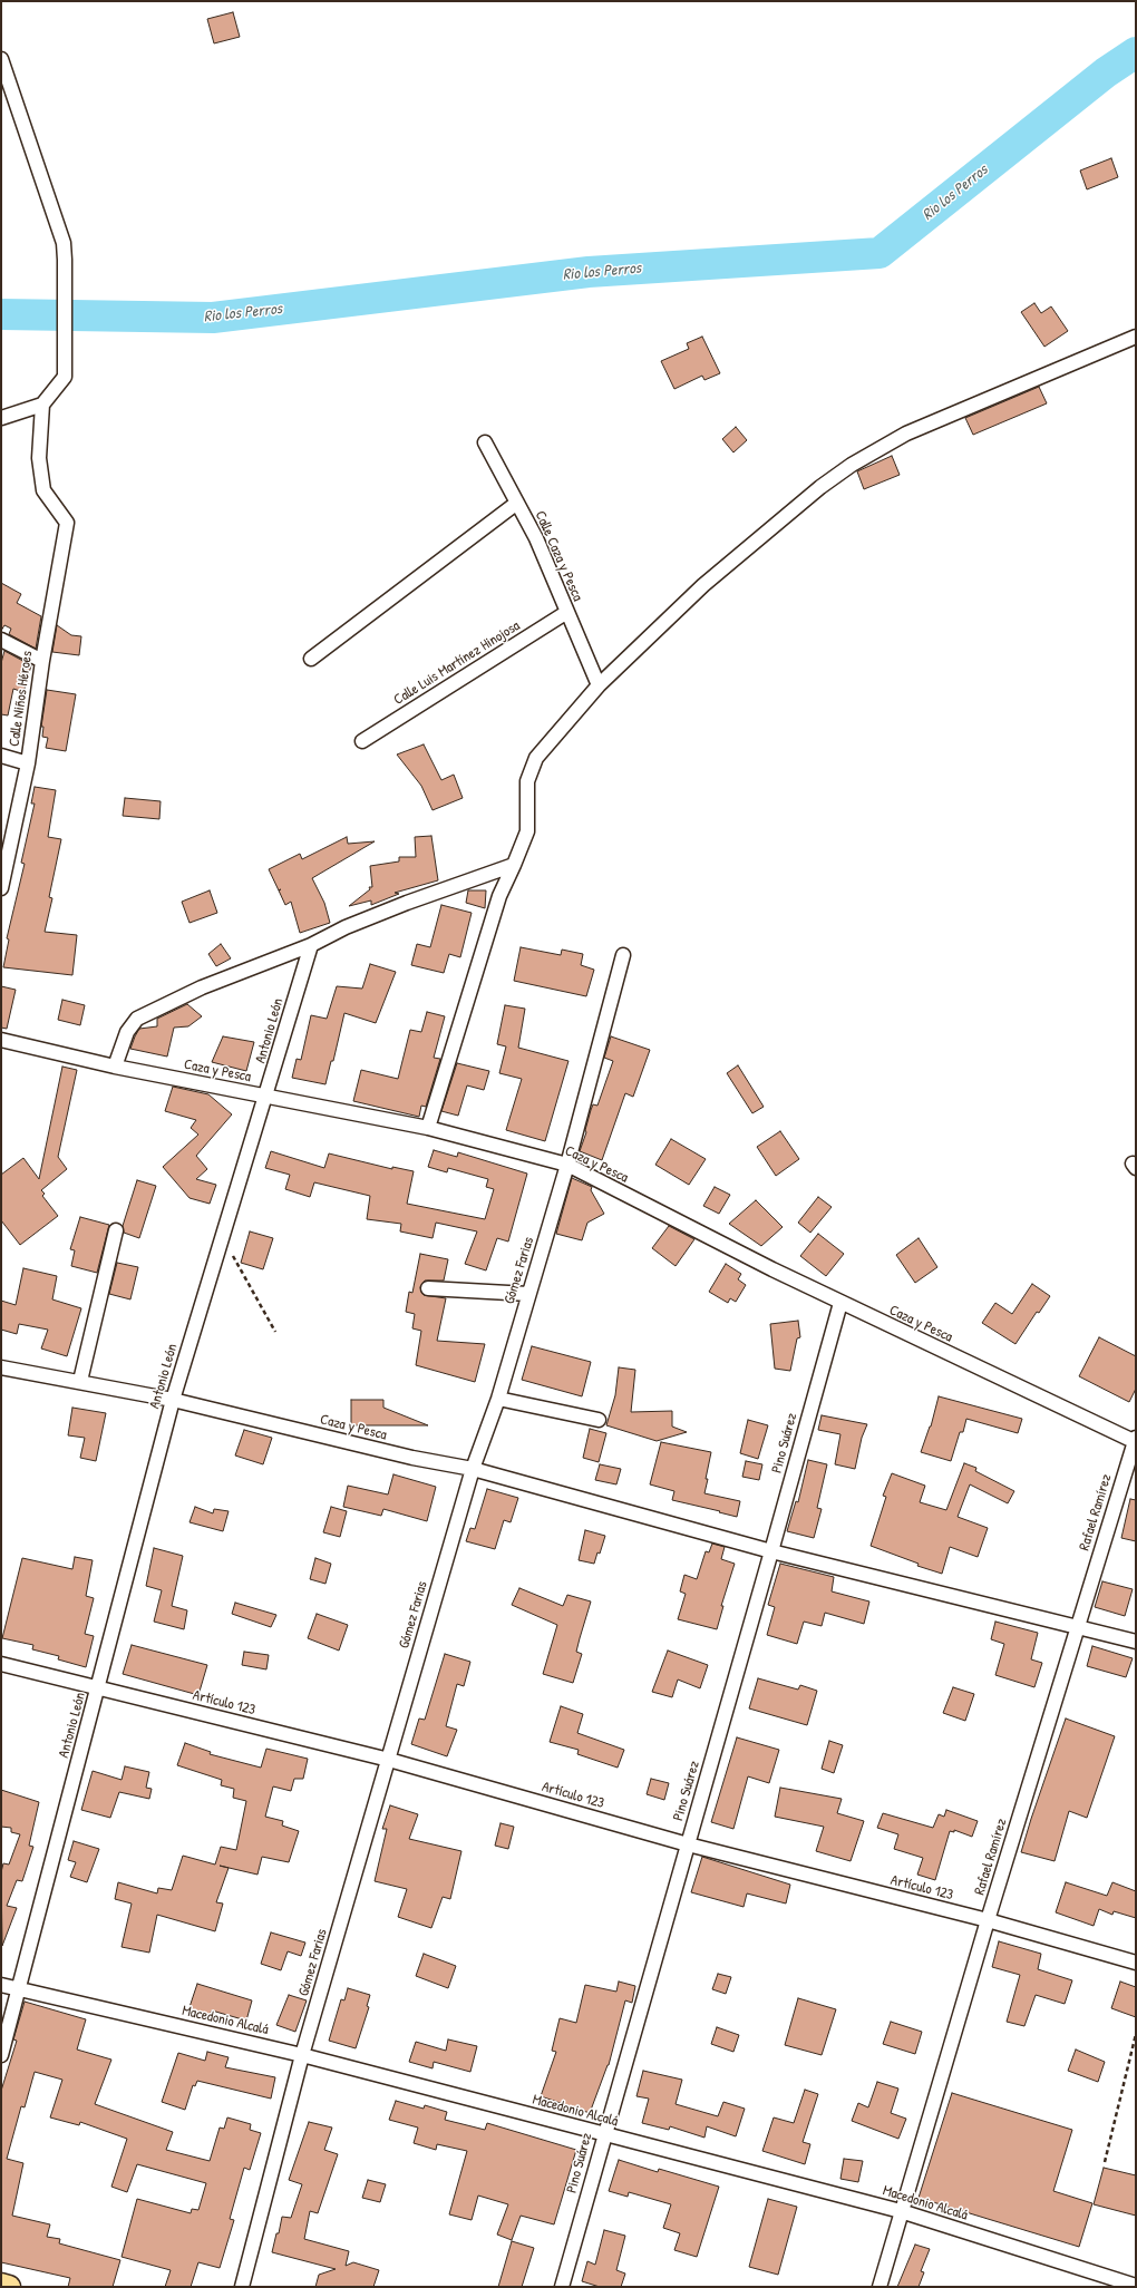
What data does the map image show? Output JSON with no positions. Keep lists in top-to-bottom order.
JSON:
{
  "streets": {
    "street": [
      "Calle Caza y Pesca",
      "Calle Luis Martínez Hinojosa",
      "Calle Niños Héroes",
      "Antonio León",
      "Caza y Pesca",
      "Gómez Farias",
      "Pino Suárez",
      "Rafael Ramírez",
      "Artículo 123",
      "Macedonio Alcalá"
    ]
  },
  "crossings": [
    ["Calle Caza y Pesca", "Calle Luis Martínez Hinojosa"],
    ["Antonio León", "Caza y Pesca"],
    ["Antonio León", "Artículo 123"],
    ["Antonio León", "Macedonio Alcalá"],
    ["Caza y Pesca", "Gómez Farias"],
    ["Caza y Pesca", "Pino Suárez"],
    ["Caza y Pesca", "Rafael Ramírez"],
    ["Gómez Farias", "Artículo 123"],
    ["Gómez Farias", "Macedonio Alcalá"],
    ["Pino Suárez", "Artículo 123"],
    ["Pino Suárez", "Macedonio Alcalá"],
    ["Rafael Ramírez", "Artículo 123"],
    ["Rafael Ramírez", "Macedonio Alcalá"]
  ],
  "water": ["Rio los Perros"]
}
